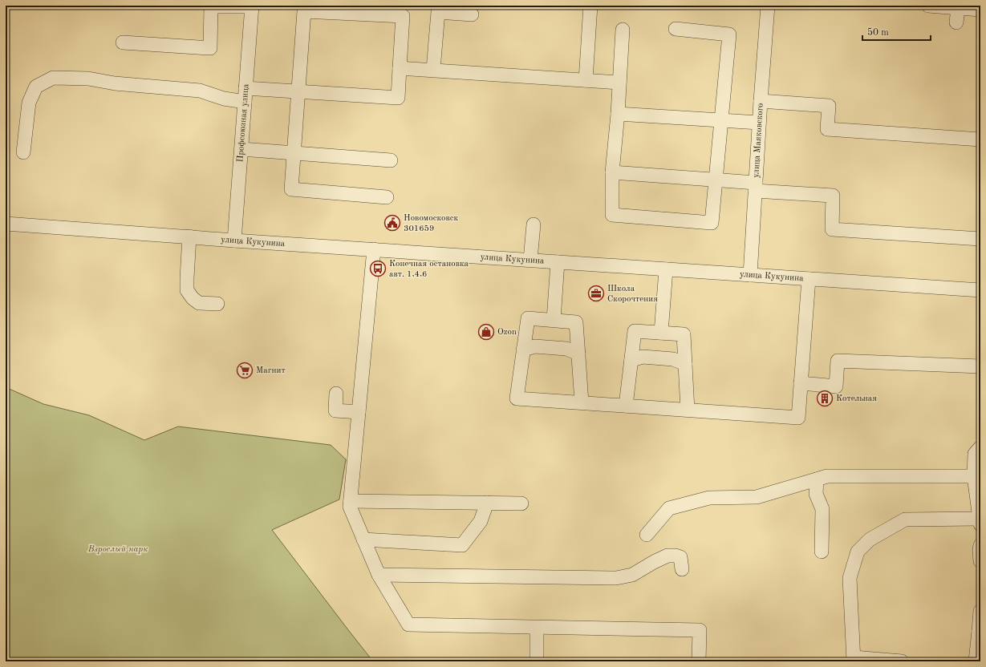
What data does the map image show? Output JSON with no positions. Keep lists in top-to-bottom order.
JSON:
{
  "streets": {
    "street": ["Профсоюзная улица", "улица Маяковского", "улица Кукунина"]
  },
  "crossings": [
    ["Профсоюзная улица", "улица Кукунина"],
    ["улица Маяковского", "улица Кукунина"]
  ],
  "parks": ["Взрослый парк"],
  "places": {
    "public building": ["Новомосковск 301659"],
    "bus stop": ["Конечная остановка авт. 1,4,6"],
    "office": ["Школа Скорочтения"],
    "shop": ["Ozon"],
    "supermarket": ["Магнит"],
    "building": ["Котельная"]
  },
  "scale_bar": "50 m"
}
